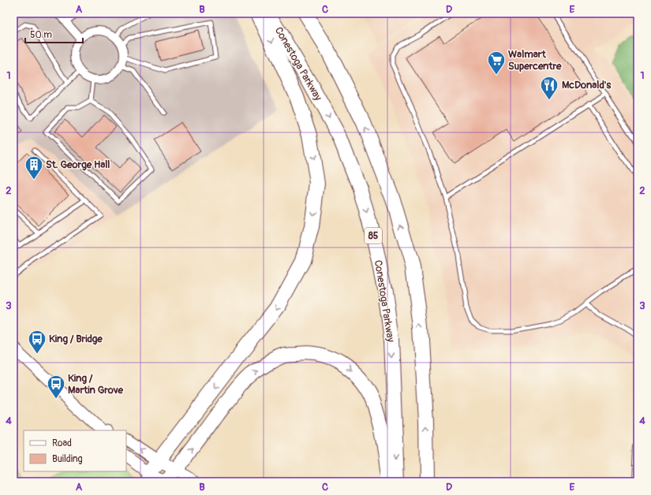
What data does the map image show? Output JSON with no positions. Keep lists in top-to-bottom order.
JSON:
{
  "streets": {
    "highway": ["Conestoga Parkway", "85"]
  },
  "places": {
    "supermarket": ["Walmart Supercentre"],
    "restaurant": ["McDonald's"],
    "building": ["St. George Hall"],
    "bus stop": ["King / Bridge", "King / Martin Grove"]
  },
  "legend": ["Road", "Building"],
  "scale_bar": "50 m",
  "grid": {
    "columns": [
      "A",
      "B",
      "C",
      "D",
      "E"
    ],
    "rows": [
      "1",
      "2",
      "3",
      "4"
    ]
  }
}
